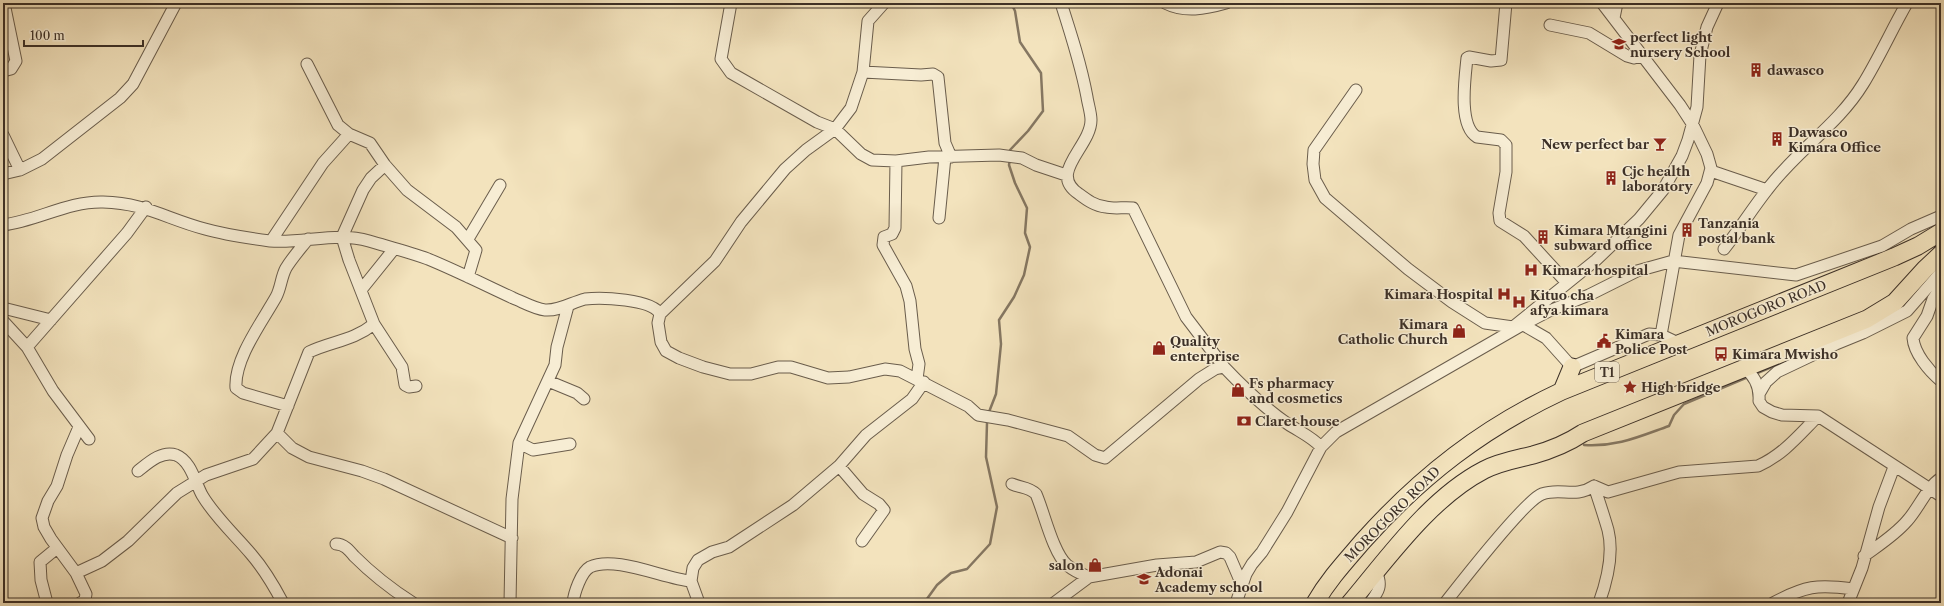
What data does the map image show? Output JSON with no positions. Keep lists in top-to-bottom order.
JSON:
{
  "streets": {
    "highway": ["MOROGORO ROAD", "T1"]
  },
  "places": {
    "school or university": ["perfect light nursery School", "Adonai Academy school"],
    "building": [
      "dawasco",
      "Dawasco Kimara Office",
      "Cjc health laboratory",
      "Tanzania postal bank",
      "Kimara Mtangini subward office"
    ],
    "bar": ["New perfect bar"],
    "hospital": ["Kimara hospital", "Kimara Hospital", "Kituo cha afya kimara"],
    "shop": [
      "Kimara Catholic Church",
      "Quality enterprise",
      "Fs pharmacy and cosmetics",
      "salon"
    ],
    "public building": ["Kimara Police Post"],
    "bus stop": ["Kimara Mwisho"],
    "place": ["High bridge"],
    "bank": ["Claret house"]
  },
  "scale_bar": "100 m"
}
